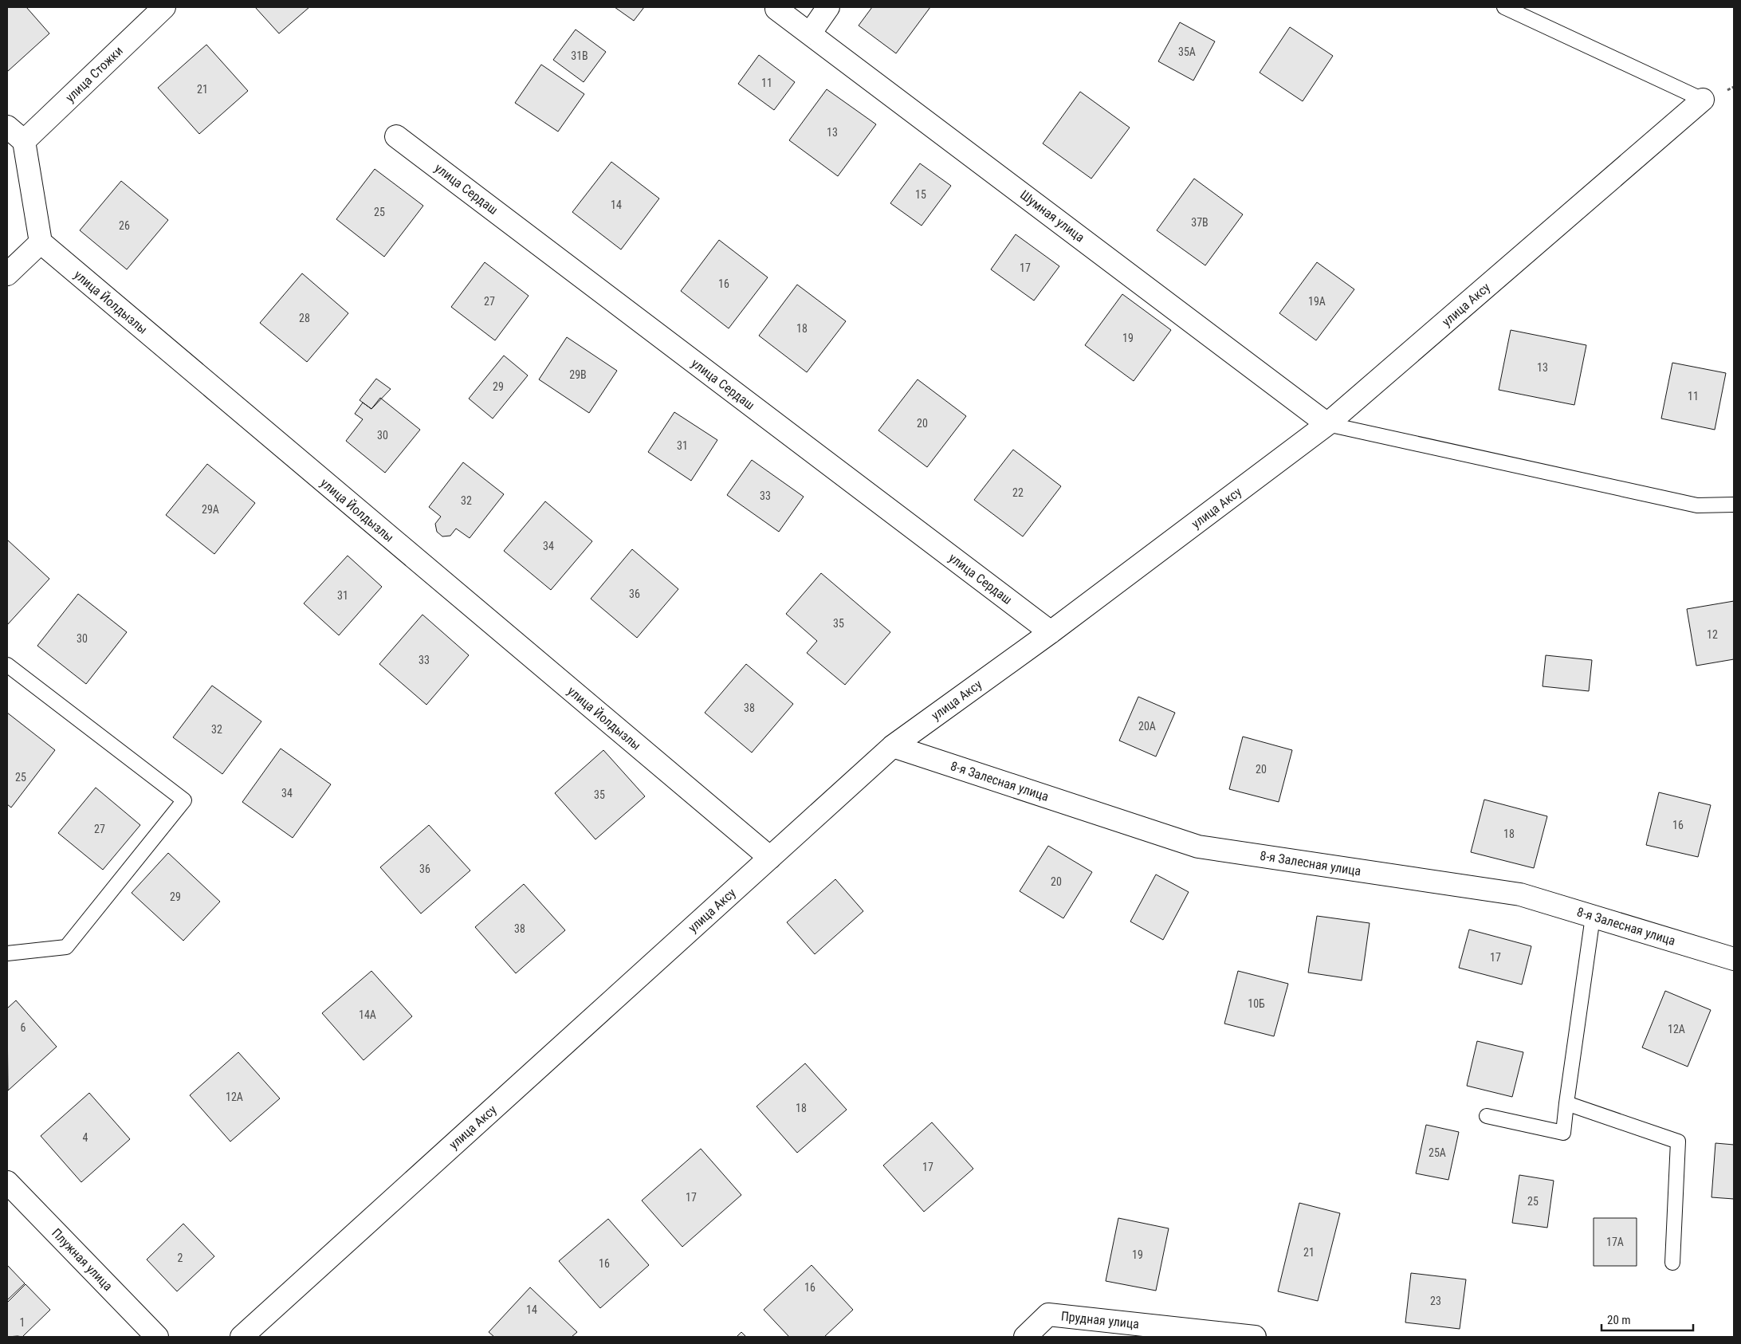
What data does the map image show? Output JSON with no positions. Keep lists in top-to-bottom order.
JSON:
{
  "streets": {
    "street": [
      "улица Стожки",
      "улица Сердаш",
      "Шумная улица",
      "улица Йолдызлы",
      "улица Аксу",
      "8-я Залесная улица",
      "Плужная улица",
      "Прудная улица"
    ]
  },
  "crossings": [
    ["улица Сердаш", "улица Аксу"],
    ["Шумная улица", "улица Аксу"],
    ["улица Йолдызлы", "улица Аксу"],
    ["улица Аксу", "8-я Залесная улица"]
  ],
  "house_numbers": [
    "35А",
    "31В",
    "11",
    "21",
    "13",
    "15",
    "14",
    "25",
    "37В",
    "26",
    "17",
    "16",
    "27",
    "19А",
    "28",
    "18",
    "19",
    "13",
    "29В",
    "29",
    "11",
    "20",
    "30",
    "31",
    "22",
    "33",
    "32",
    "29А",
    "34",
    "36",
    "31",
    "35",
    "12",
    "30",
    "33",
    "38",
    "20А",
    "32",
    "20",
    "25",
    "34",
    "35",
    "16",
    "27",
    "18",
    "36",
    "20",
    "29",
    "38",
    "17",
    "10Б",
    "14А",
    "6",
    "12А",
    "12А",
    "18",
    "4",
    "25А",
    "17",
    "17",
    "25",
    "17А",
    "21",
    "19",
    "2",
    "16",
    "16",
    "23",
    "14",
    "1"
  ],
  "scale_bar": "20 m"
}
